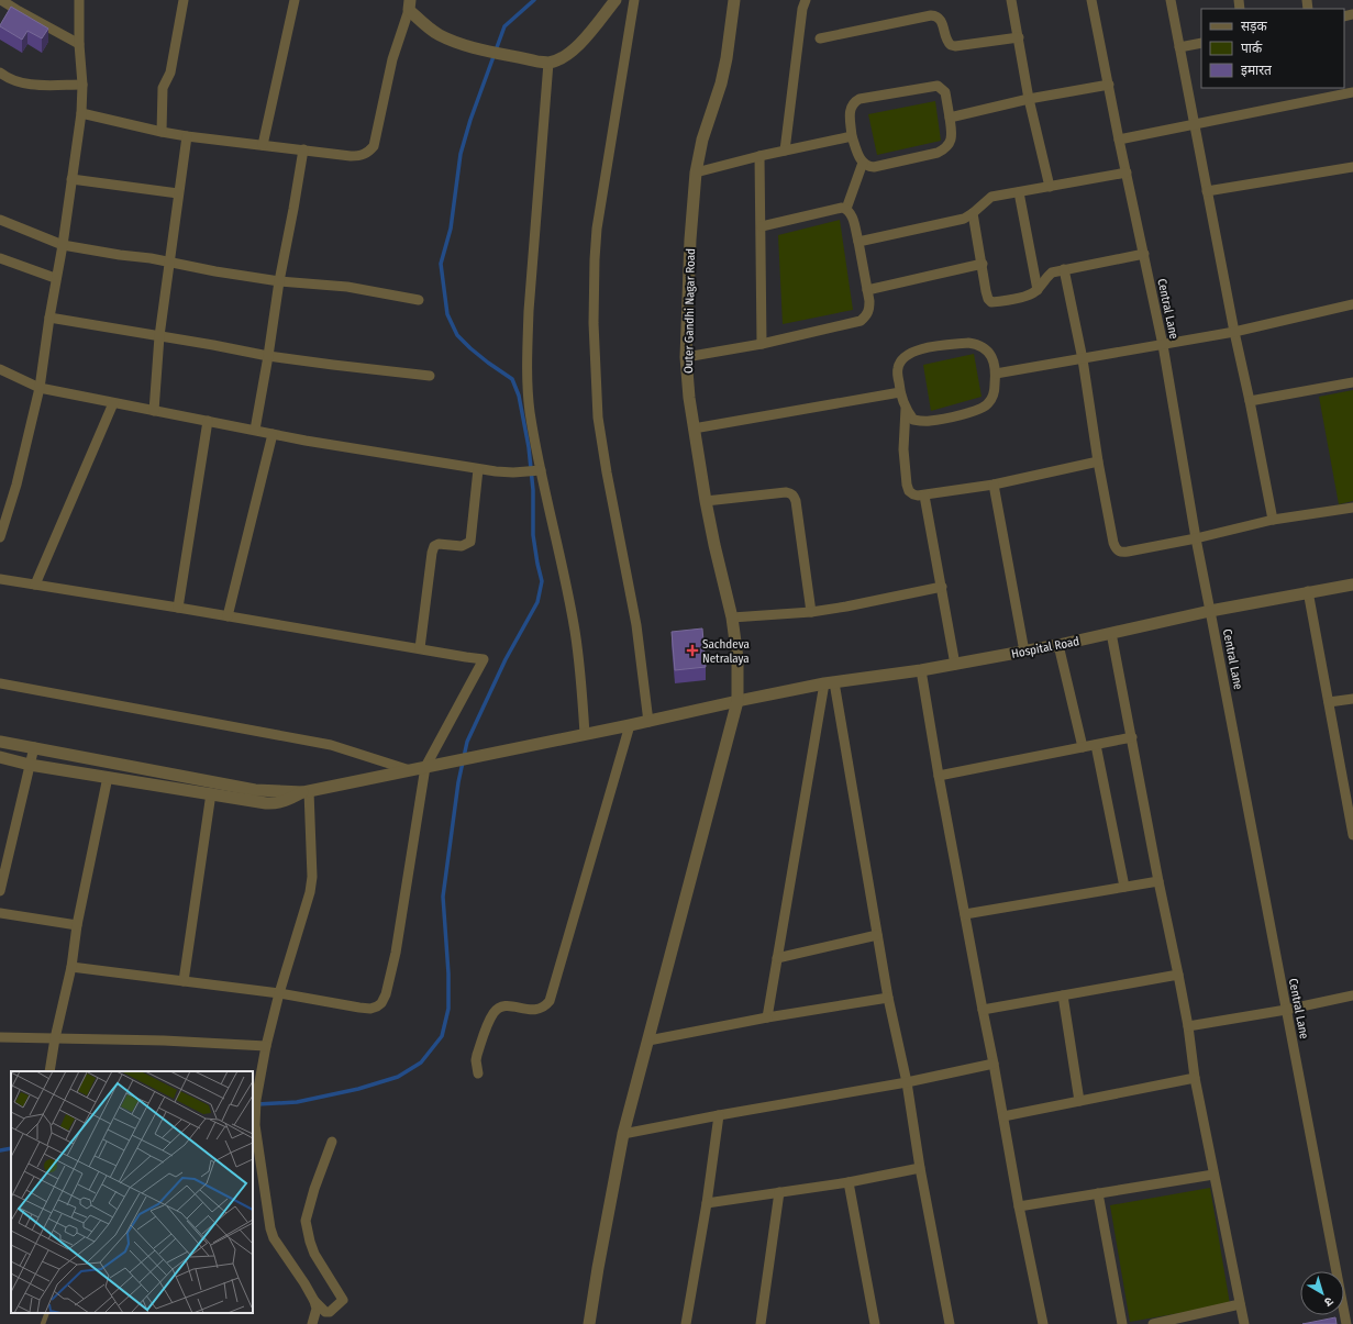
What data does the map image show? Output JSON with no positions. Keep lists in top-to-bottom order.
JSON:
{
  "streets": {
    "street": ["Central Lane", "Outer Gandhi Nagar Road", "Hospital Road"]
  },
  "crossings": [
    ["Central Lane", "Hospital Road"],
    ["Outer Gandhi Nagar Road", "Hospital Road"]
  ],
  "places": {
    "health": ["Sachdeva Netralaya"]
  },
  "legend": ["सड़क", "पार्क", "इमारत"],
  "north": "bottom right"
}
